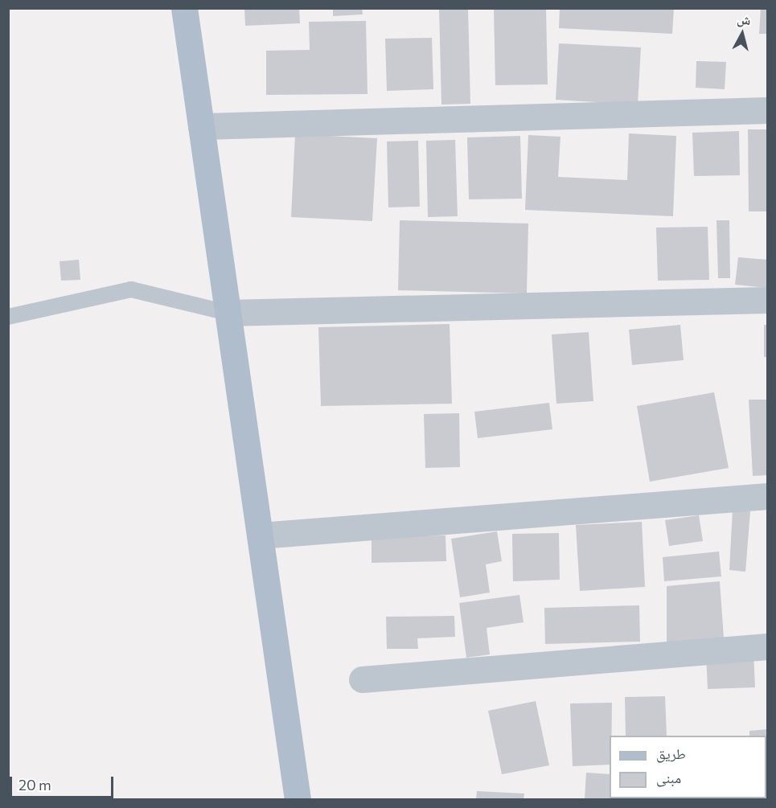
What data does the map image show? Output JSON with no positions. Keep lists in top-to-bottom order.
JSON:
{
  "legend": ["طريق", "مبنى"],
  "scale_bar": "20 m",
  "north": "top"
}
